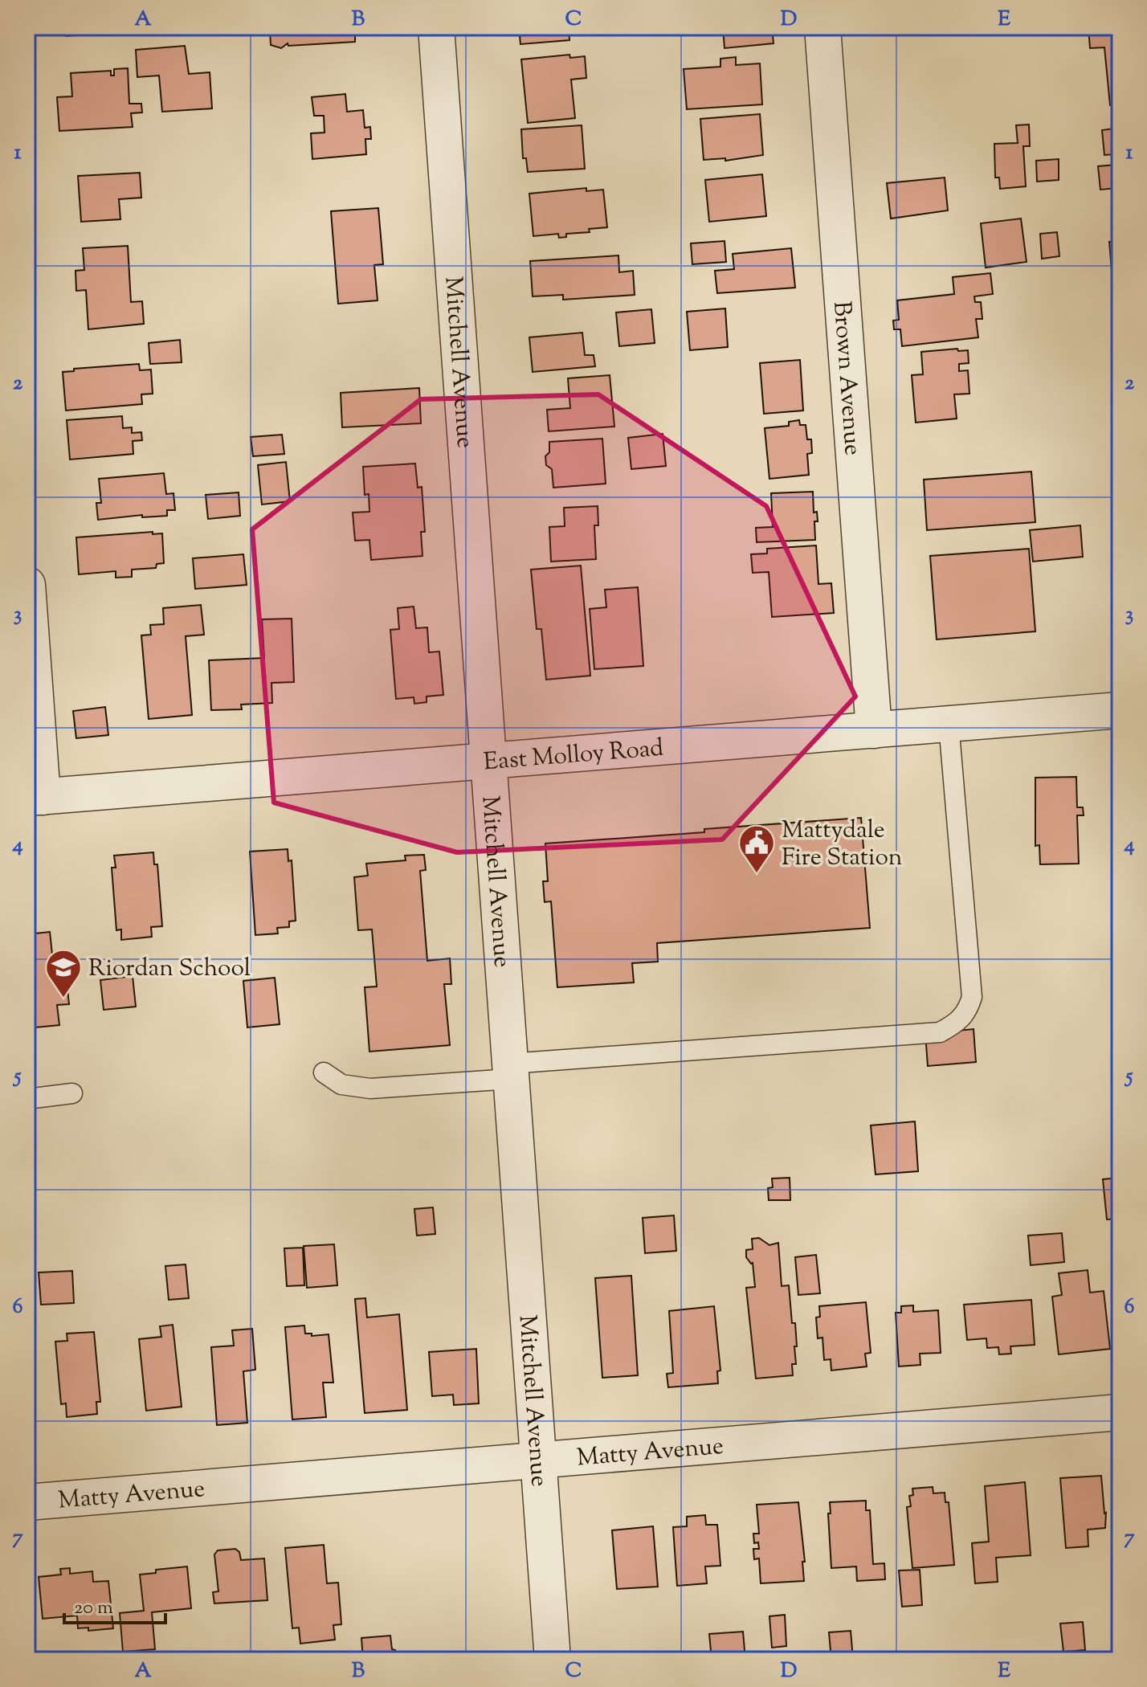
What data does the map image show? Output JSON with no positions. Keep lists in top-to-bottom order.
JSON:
{
  "streets": {
    "street": [
      "Mitchell Avenue",
      "Brown Avenue",
      "East Molloy Road",
      "Matty Avenue"
    ]
  },
  "crossings": [
    ["Mitchell Avenue", "East Molloy Road"],
    ["Mitchell Avenue", "Matty Avenue"],
    ["Brown Avenue", "East Molloy Road"]
  ],
  "places": {
    "public building": ["Mattydale Fire Station"],
    "school or university": ["Riordan School"]
  },
  "scale_bar": "20 m",
  "grid": {
    "columns": [
      "A",
      "B",
      "C",
      "D",
      "E"
    ],
    "rows": [
      "1",
      "2",
      "3",
      "4",
      "5",
      "6",
      "7"
    ]
  }
}
